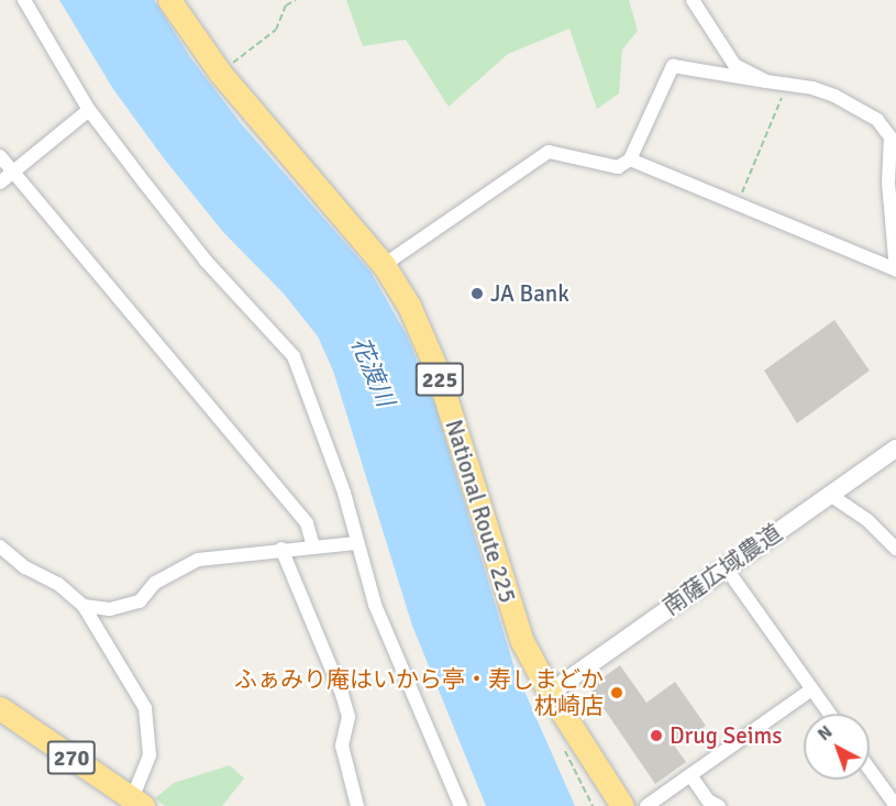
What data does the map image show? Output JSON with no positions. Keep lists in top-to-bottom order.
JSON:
{
  "streets": {
    "highway": ["225", "National Route 225", "270"],
    "street": ["南薩広域農道"]
  },
  "crossings": [
    ["National Route 225", "南薩広域農道"]
  ],
  "water": ["花渡川"],
  "places": ["JA Bank", "ふぁみり庵はいから亭・寿しまどか 枕崎店", "Drug Seims"],
  "north": "top left"
}
